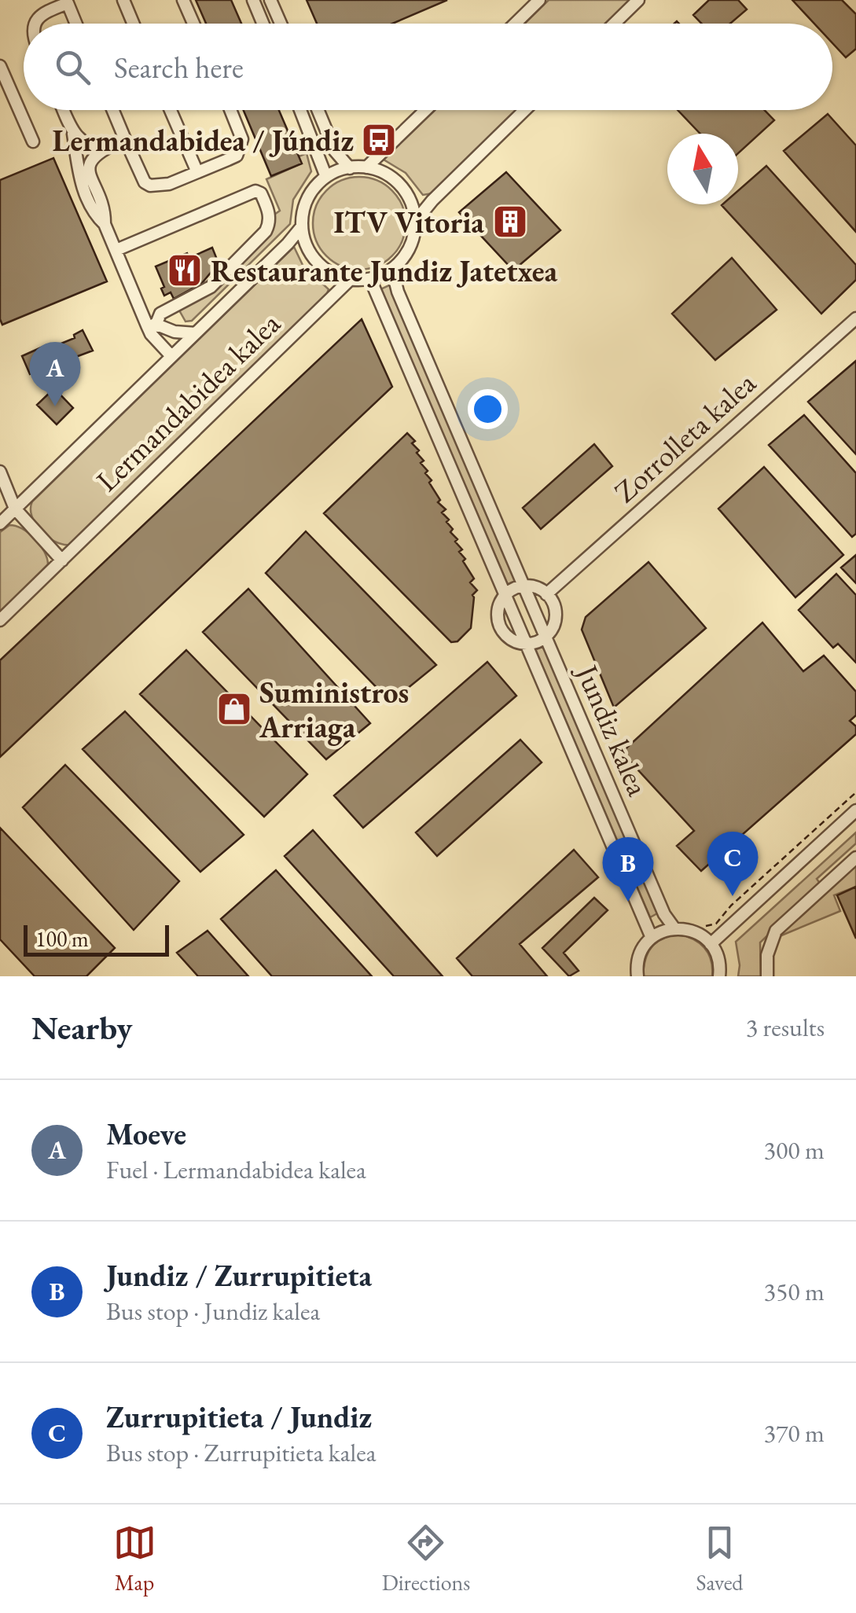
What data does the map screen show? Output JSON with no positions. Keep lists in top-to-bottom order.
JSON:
{
  "streets": {
    "street": ["Lermandabidea kalea", "Zorrolleta kalea", "Jundiz kalea"]
  },
  "crossings": [
    ["Lermandabidea kalea", "Jundiz kalea"]
  ],
  "places": {
    "bus stop": ["Lermandabidea / Júndiz"],
    "building": ["ITV Vitoria"],
    "restaurant": ["Restaurante Jundiz Jatetxea"],
    "shop": ["Suministros Arriaga"]
  },
  "scale_bar": "100 m",
  "north": "top",
  "page": {
    "search": "Search here",
    "pins": ["A", "C", "B"],
    "scale": "100 m",
    "heading": ["Nearby", "3 results"],
    "list": [
      {
        "mark": "A",
        "name": "Moeve",
        "note": "Fuel · Lermandabidea kalea",
        "value": "300 m"
      },
      {
        "mark": "B",
        "name": "Jundiz / Zurrupitieta",
        "note": "Bus stop · Jundiz kalea",
        "value": "350 m"
      },
      {
        "mark": "C",
        "name": "Zurrupitieta / Jundiz",
        "note": "Bus stop · Zurrupitieta kalea",
        "value": "370 m"
      }
    ],
    "nav": ["Map", "Directions", "Saved"]
  }
}
